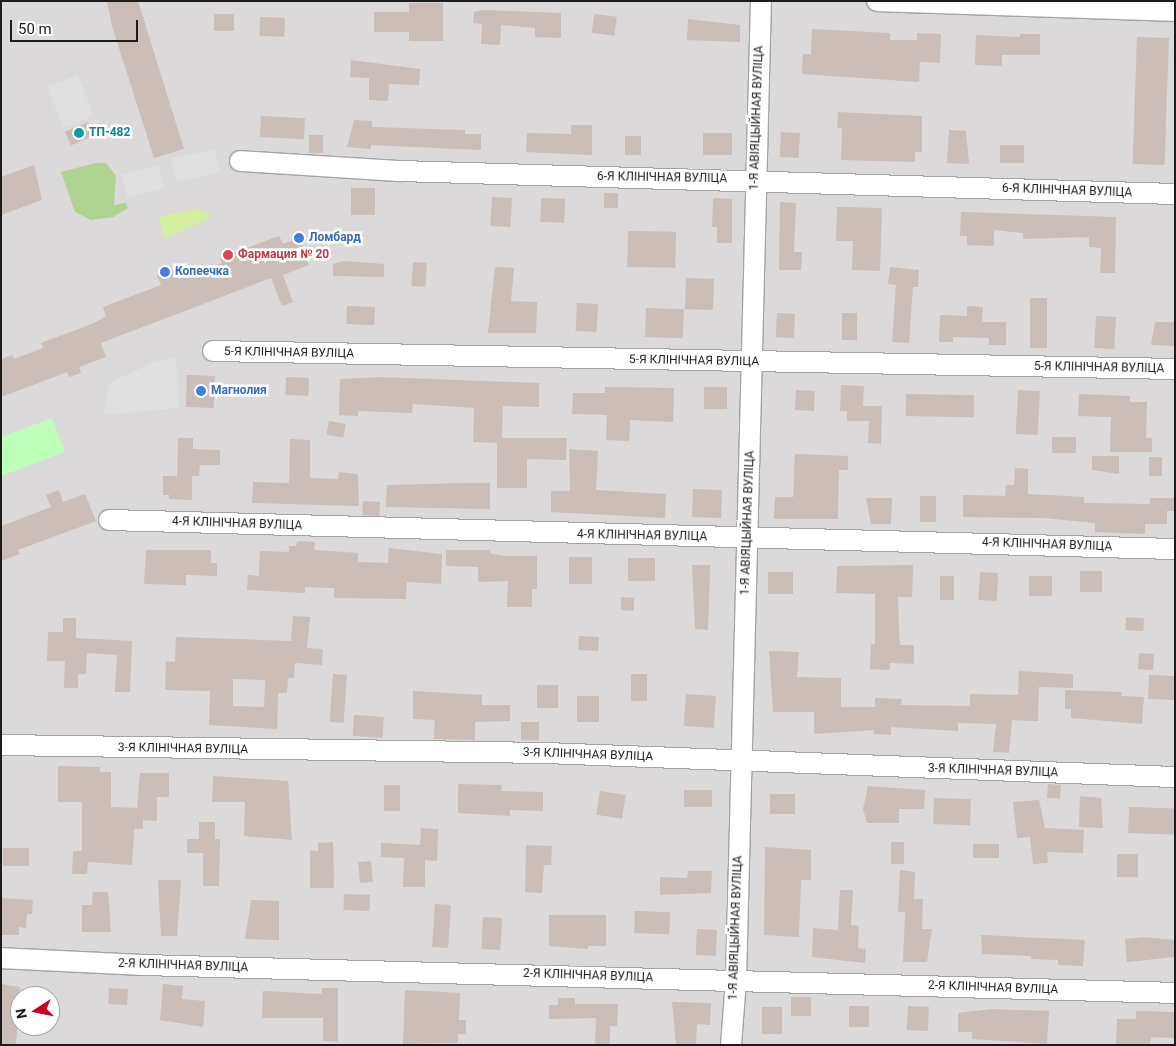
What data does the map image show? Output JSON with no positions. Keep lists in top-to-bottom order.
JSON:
{
  "streets": {
    "street": [
      "1-Я АВІЯЦЫЙНАЯ ВУЛІЦА",
      "6-Я КЛІНІЧНАЯ ВУЛІЦА",
      "5-Я КЛІНІЧНАЯ ВУЛІЦА",
      "4-Я КЛІНІЧНАЯ ВУЛІЦА",
      "3-Я КЛІНІЧНАЯ ВУЛІЦА",
      "2-Я КЛІНІЧНАЯ ВУЛІЦА"
    ]
  },
  "crossings": [
    ["1-Я АВІЯЦЫЙНАЯ ВУЛІЦА", "6-Я КЛІНІЧНАЯ ВУЛІЦА"],
    ["1-Я АВІЯЦЫЙНАЯ ВУЛІЦА", "5-Я КЛІНІЧНАЯ ВУЛІЦА"],
    ["1-Я АВІЯЦЫЙНАЯ ВУЛІЦА", "4-Я КЛІНІЧНАЯ ВУЛІЦА"],
    ["1-Я АВІЯЦЫЙНАЯ ВУЛІЦА", "3-Я КЛІНІЧНАЯ ВУЛІЦА"],
    ["1-Я АВІЯЦЫЙНАЯ ВУЛІЦА", "2-Я КЛІНІЧНАЯ ВУЛІЦА"]
  ],
  "places": [
    "ТП-482",
    "Ломбард",
    "Фармация № 20",
    "Копеечка",
    "Магнолия"
  ],
  "scale_bar": "50 m",
  "north": "left"
}
